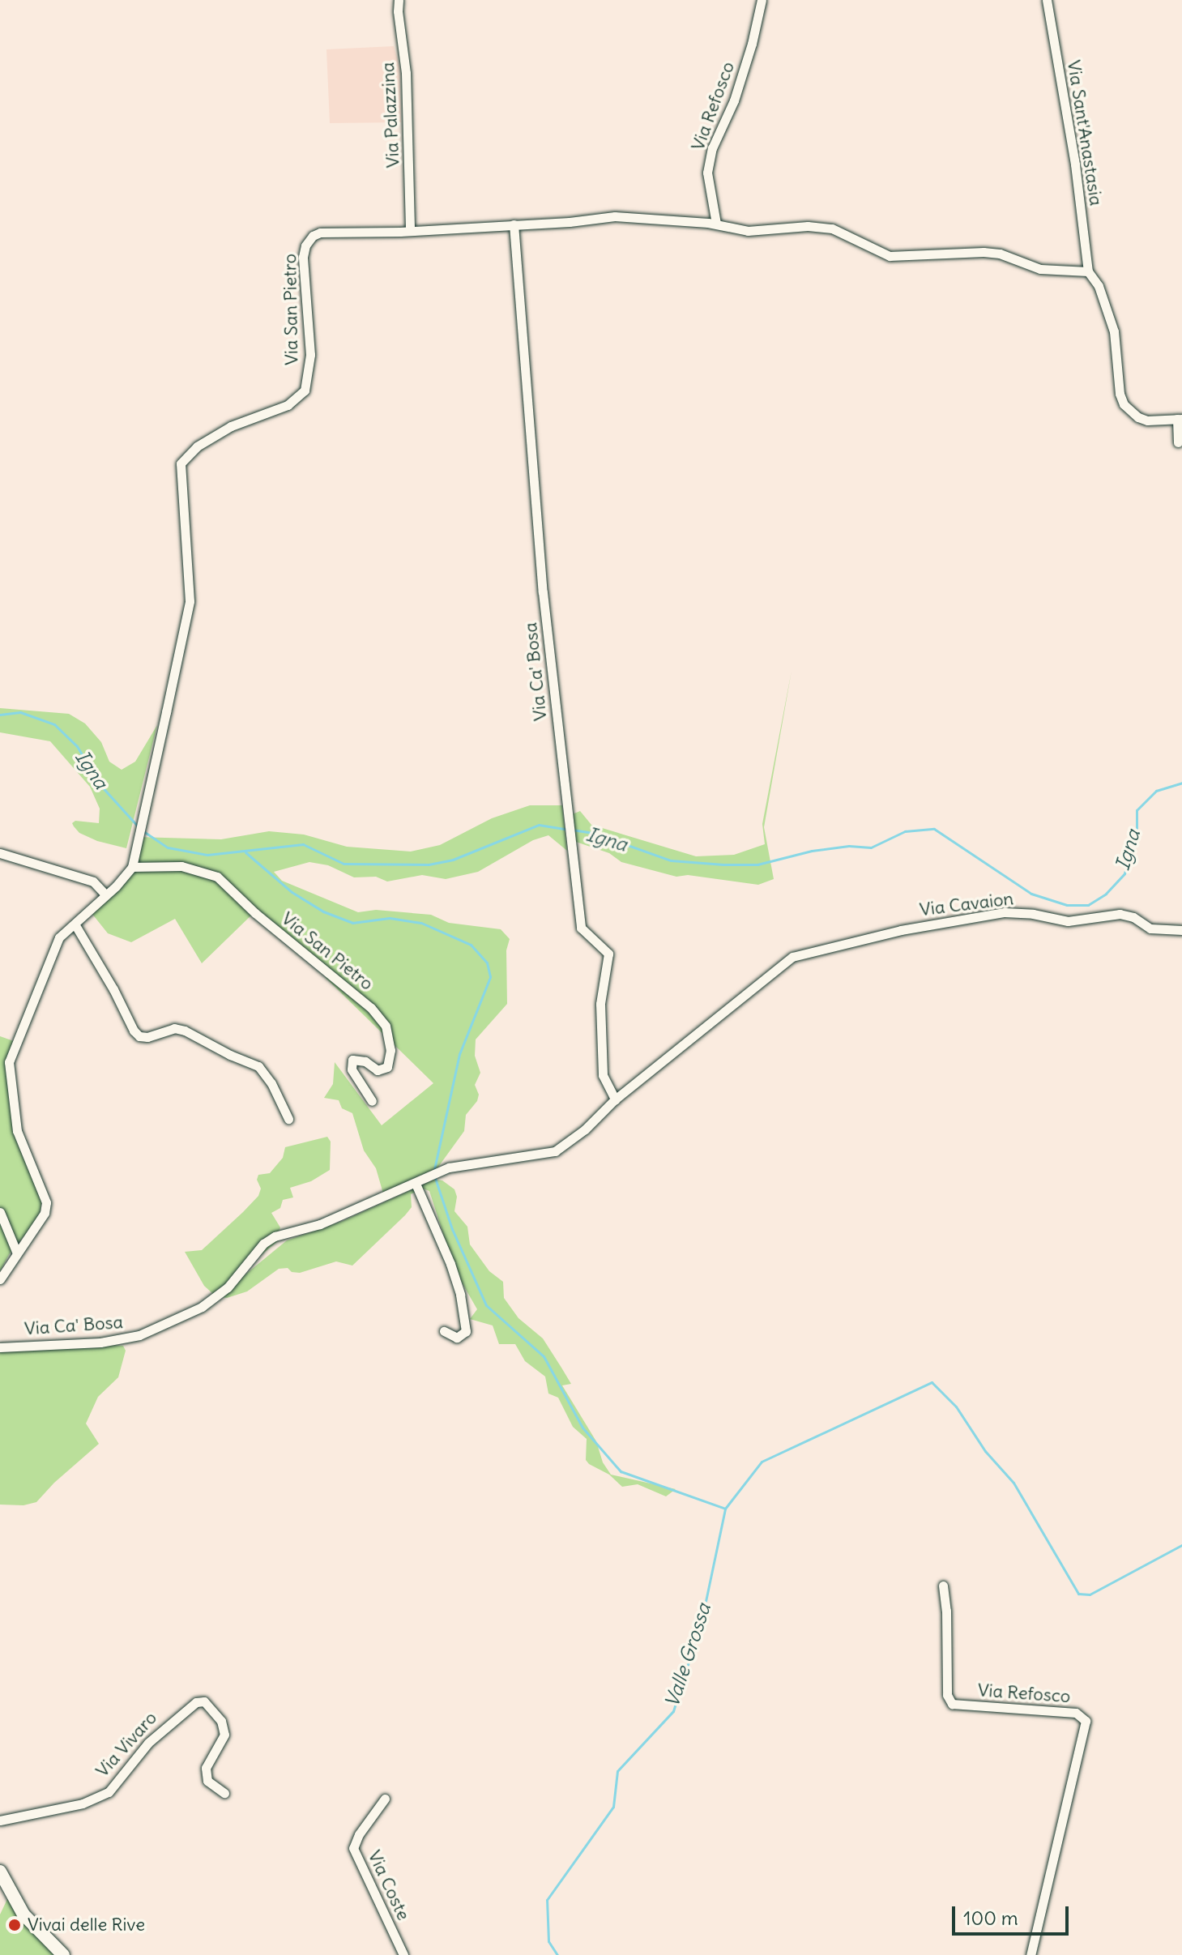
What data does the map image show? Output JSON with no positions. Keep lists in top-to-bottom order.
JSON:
{
  "streets": {
    "street": [
      "Via Refosco",
      "Via Palazzina",
      "Via Sant'Anastasia",
      "Via San Pietro",
      "Via Ca' Bosa",
      "Via Cavaion",
      "Via Vivaro",
      "Via Coste"
    ]
  },
  "crossings": [
    ["Via Refosco", "Via San Pietro"],
    ["Via Palazzina", "Via San Pietro"],
    ["Via Sant'Anastasia", "Via San Pietro"],
    ["Via San Pietro", "Via Ca' Bosa"],
    ["Via Ca' Bosa", "Via Cavaion"]
  ],
  "water": ["Igna", "Valle Grossa"],
  "places": ["Vivai delle Rive"],
  "scale_bar": "100 m"
}
